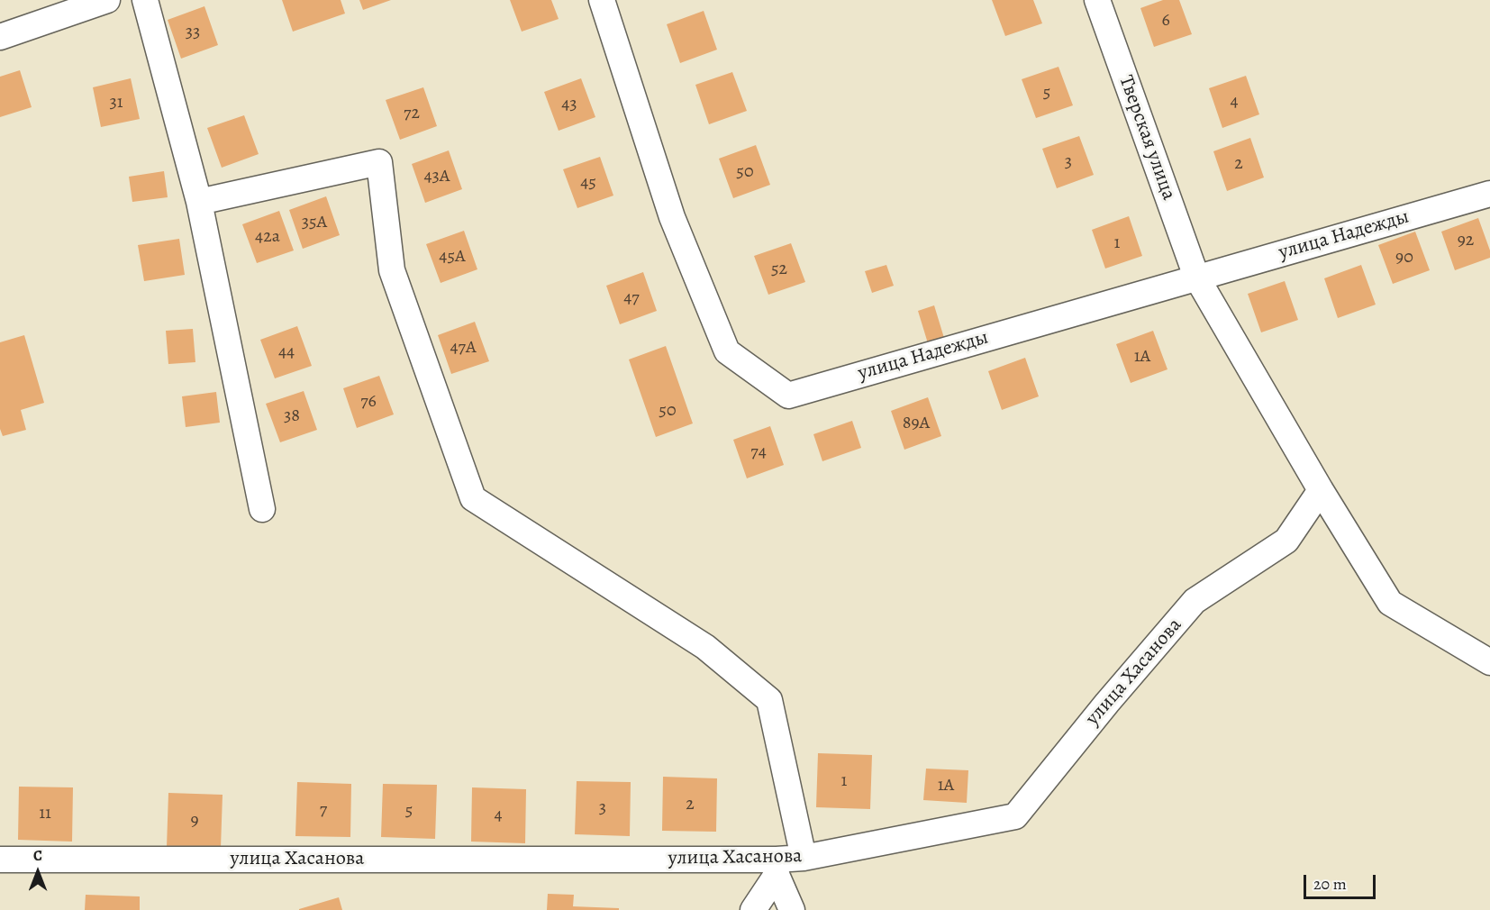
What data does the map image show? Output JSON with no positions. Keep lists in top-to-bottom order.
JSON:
{
  "streets": {
    "street": ["Тверская улица", "улица Надежды", "улица Хасанова"]
  },
  "crossings": [
    ["Тверская улица", "улица Надежды"],
    ["Тверская улица", "улица Хасанова"]
  ],
  "house_numbers": [
    "6",
    "33",
    "5",
    "4",
    "31",
    "43",
    "72",
    "3",
    "2",
    "50",
    "43А",
    "45",
    "35А",
    "42а",
    "92",
    "1",
    "45А",
    "90",
    "52",
    "47",
    "47А",
    "44",
    "1А",
    "76",
    "50",
    "38",
    "89А",
    "74",
    "1",
    "1А",
    "2",
    "3",
    "7",
    "5",
    "11",
    "4",
    "9"
  ],
  "scale_bar": "20 m",
  "north": "top"
}
